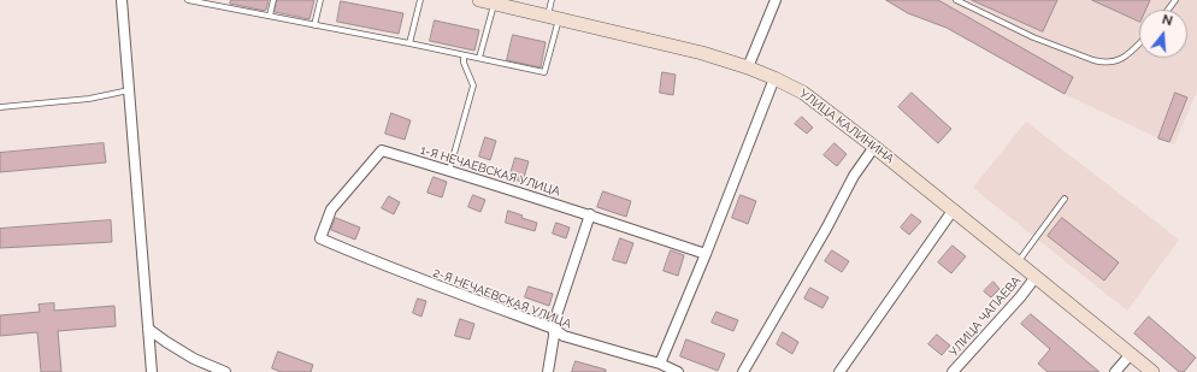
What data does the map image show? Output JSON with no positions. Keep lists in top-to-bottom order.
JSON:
{
  "streets": {
    "main road": ["УЛИЦА КАЛИНИНА"],
    "street": ["1-Я НЕЧАЕВСКАЯ УЛИЦА", "2-Я НЕЧАЕВСКАЯ УЛИЦА", "УЛИЦА ЧАПАЕВА"]
  },
  "crossings": [
    ["УЛИЦА КАЛИНИНА", "УЛИЦА ЧАПАЕВА"],
    ["1-Я НЕЧАЕВСКАЯ УЛИЦА", "2-Я НЕЧАЕВСКАЯ УЛИЦА"]
  ],
  "north": "top"
}
